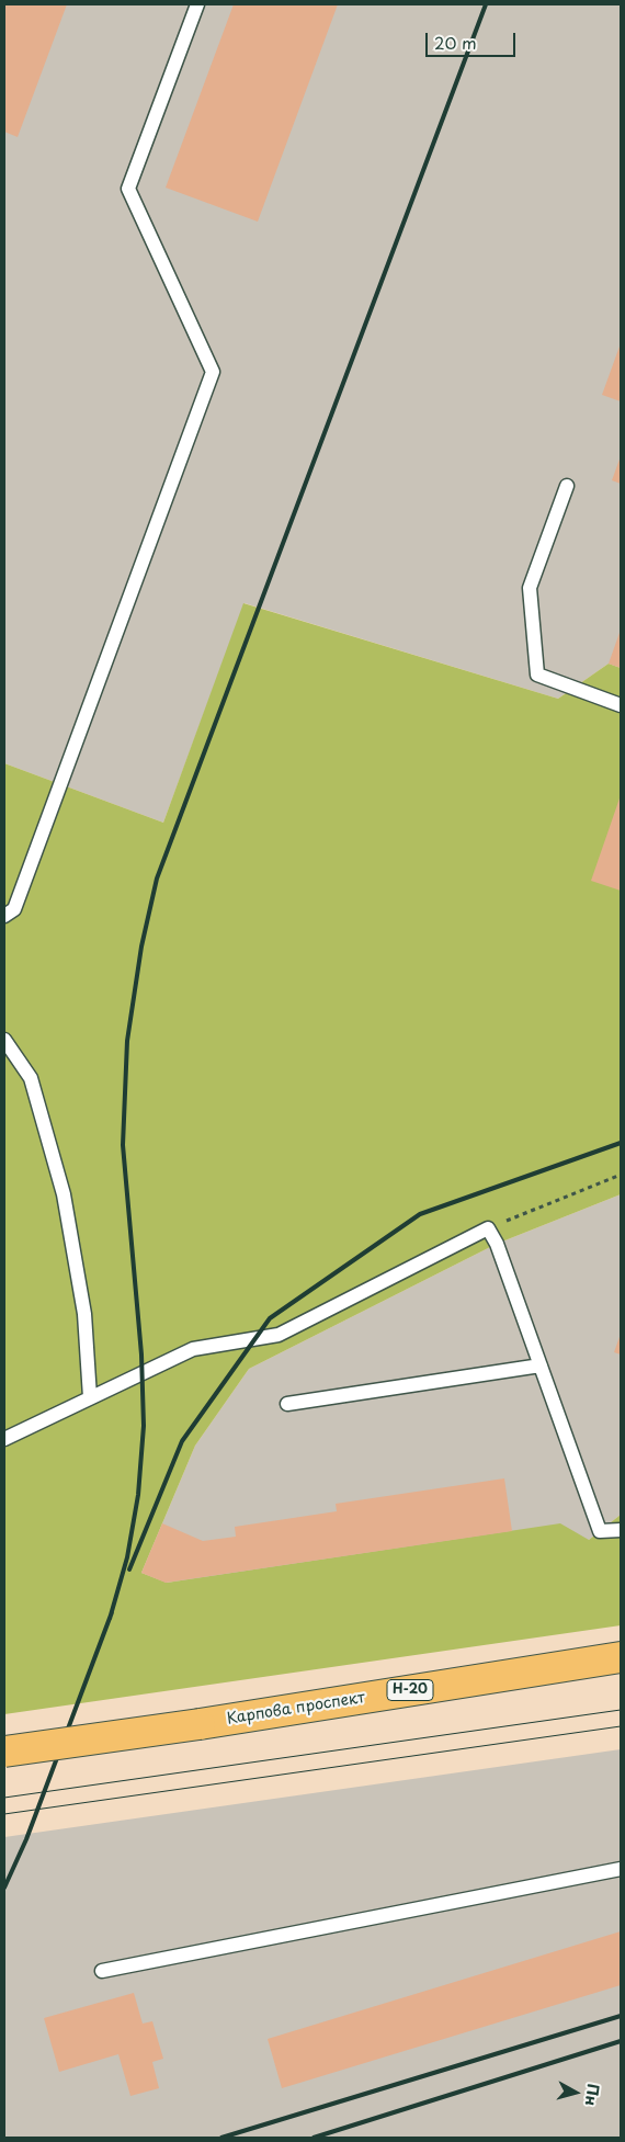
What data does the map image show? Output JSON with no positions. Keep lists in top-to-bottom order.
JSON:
{
  "streets": {
    "main road": ["Н-20", "Карпова проспект"]
  },
  "scale_bar": "20 m",
  "north": "right"
}
